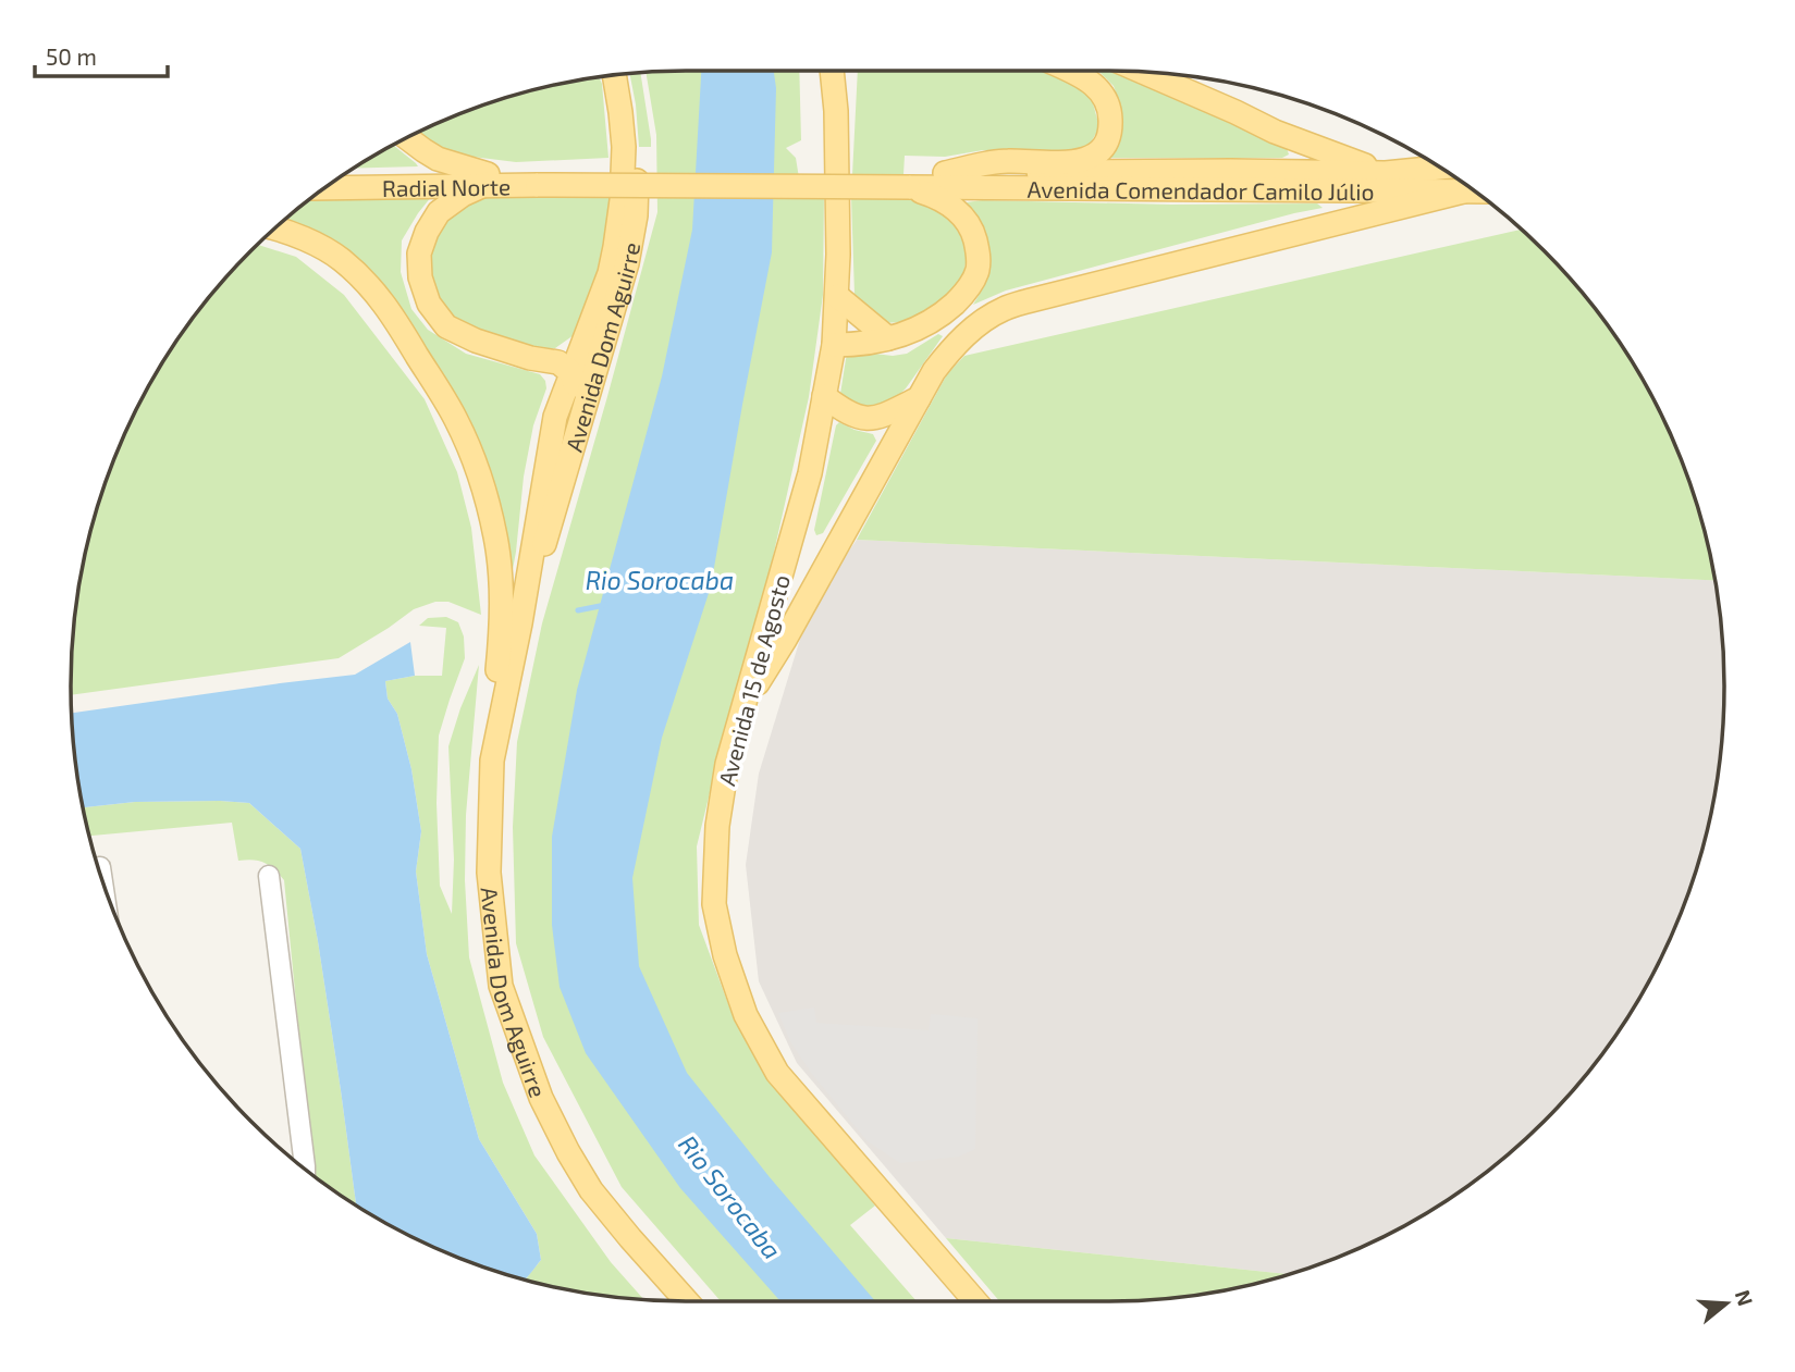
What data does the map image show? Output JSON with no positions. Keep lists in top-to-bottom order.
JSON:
{
  "streets": {
    "main road": [
      "Radial Norte",
      "Avenida Comendador Camilo Júlio",
      "Avenida Dom Aguirre",
      "Avenida 15 de Agosto"
    ]
  },
  "crossings": [
    ["Radial Norte", "Avenida Comendador Camilo Júlio"]
  ],
  "water": ["Rio Sorocaba"],
  "scale_bar": "50 m",
  "north": "right"
}
